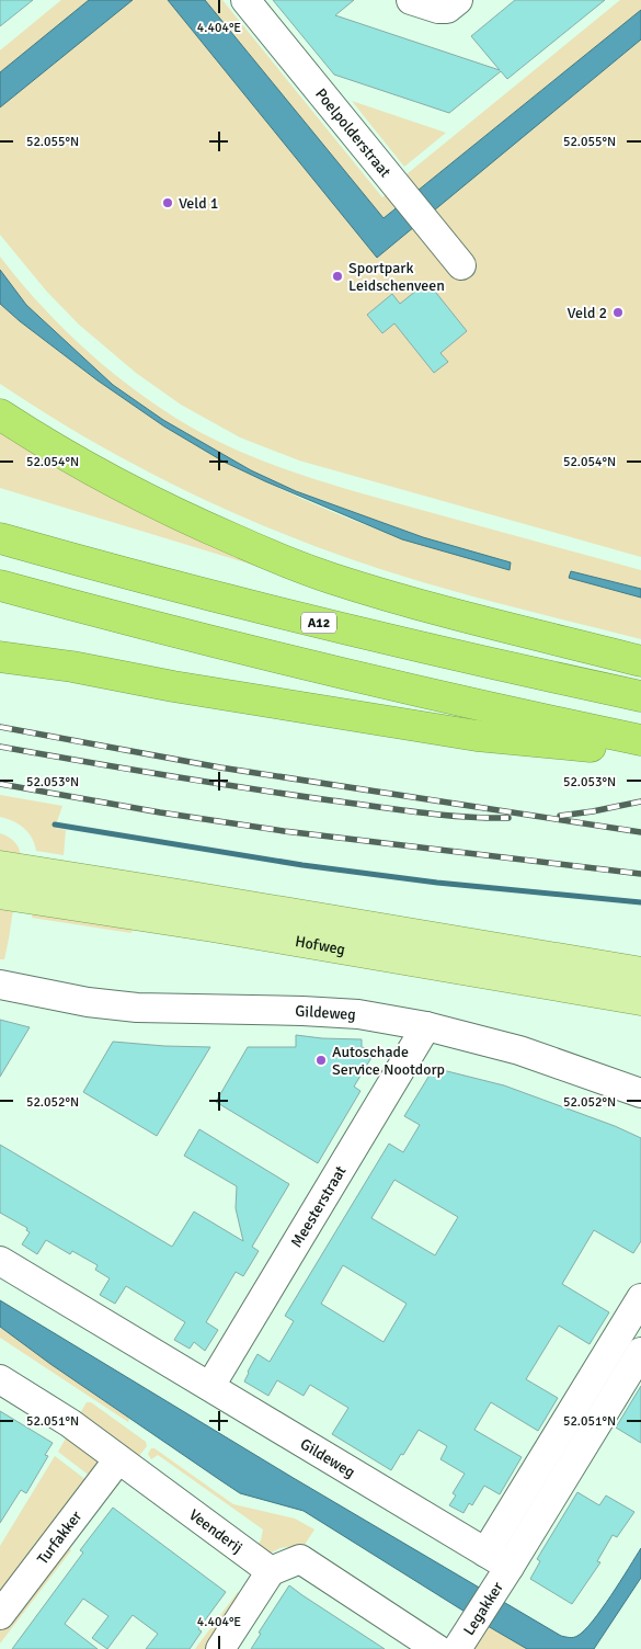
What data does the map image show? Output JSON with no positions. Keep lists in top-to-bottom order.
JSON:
{
  "streets": {
    "highway": ["A12"],
    "main road": ["Hofweg"],
    "street": [
      "Poelpolderstraat",
      "Gildeweg",
      "Meesterstraat",
      "Veenderij",
      "Turfakker",
      "Legakker"
    ]
  },
  "crossings": [
    ["Gildeweg", "Meesterstraat"],
    ["Gildeweg", "Legakker"],
    ["Veenderij", "Turfakker"]
  ],
  "places": [
    "Veld 1",
    "Sportpark Leidschenveen",
    "Veld 2",
    "Autoschade Service Nootdorp"
  ],
  "coordinates": [
    "4.404°E",
    "52.055°N",
    "52.054°N",
    "52.053°N",
    "52.052°N",
    "52.051°N"
  ]
}
